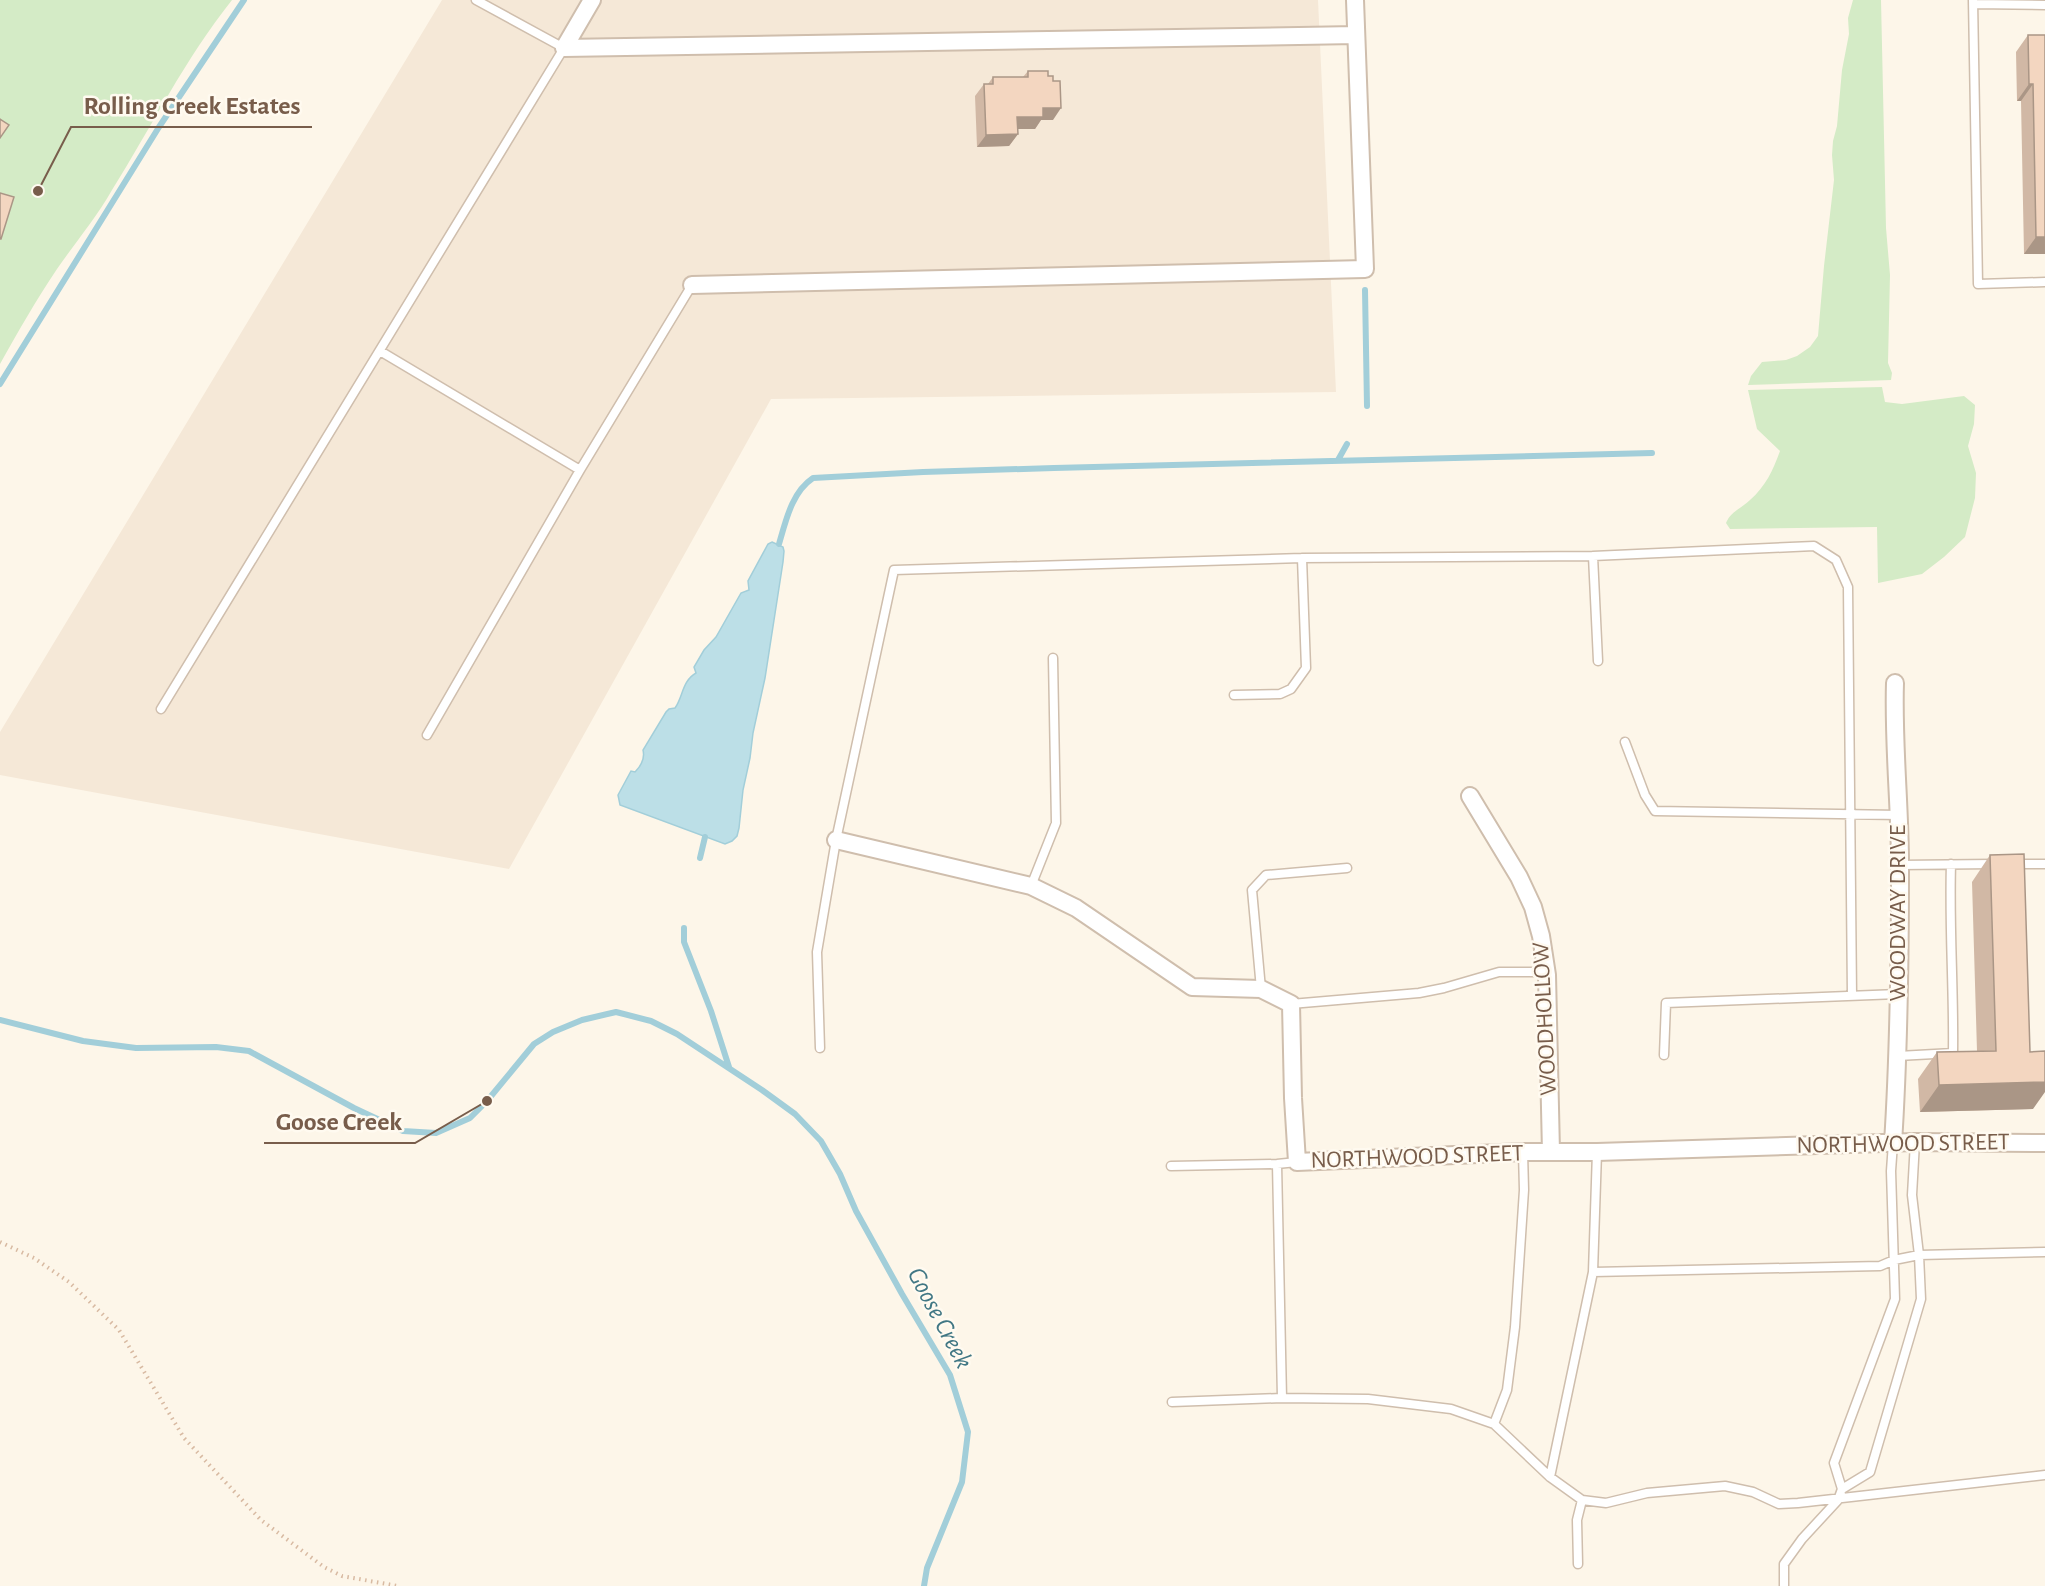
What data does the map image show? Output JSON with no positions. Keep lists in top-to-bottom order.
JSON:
{
  "streets": {
    "street": ["WOODWAY DRIVE", "WOODHOLLOW", "NORTHWOOD STREET"]
  },
  "crossings": [
    ["WOODWAY DRIVE", "NORTHWOOD STREET"],
    ["WOODHOLLOW", "NORTHWOOD STREET"]
  ],
  "water": ["Goose Creek"],
  "places": ["Rolling Creek Estates", "Goose Creek"]
}
